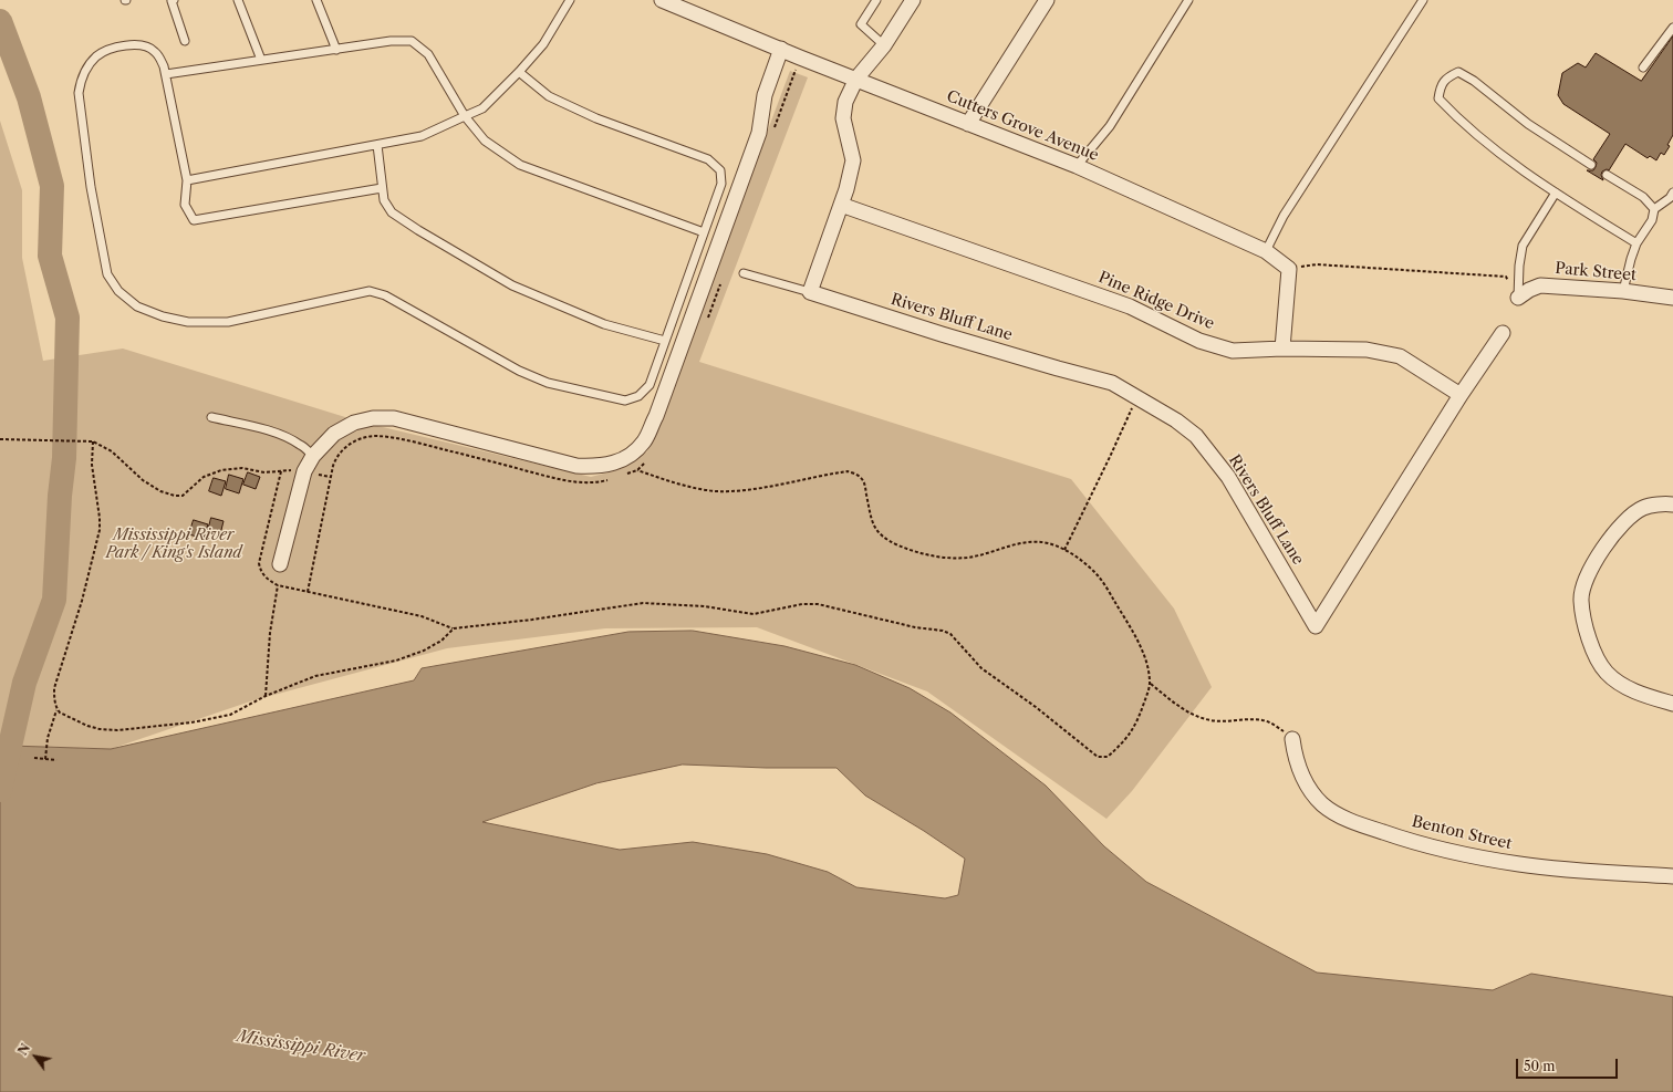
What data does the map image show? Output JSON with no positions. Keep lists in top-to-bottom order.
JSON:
{
  "streets": {
    "street": [
      "Cutters Grove Avenue",
      "Park Street",
      "Pine Ridge Drive",
      "Rivers Bluff Lane",
      "Benton Street"
    ]
  },
  "crossings": [
    ["Pine Ridge Drive", "Rivers Bluff Lane"]
  ],
  "water": ["Mississippi River"],
  "parks": ["Mississippi River Park / King's Island"],
  "scale_bar": "50 m",
  "north": "top left"
}
